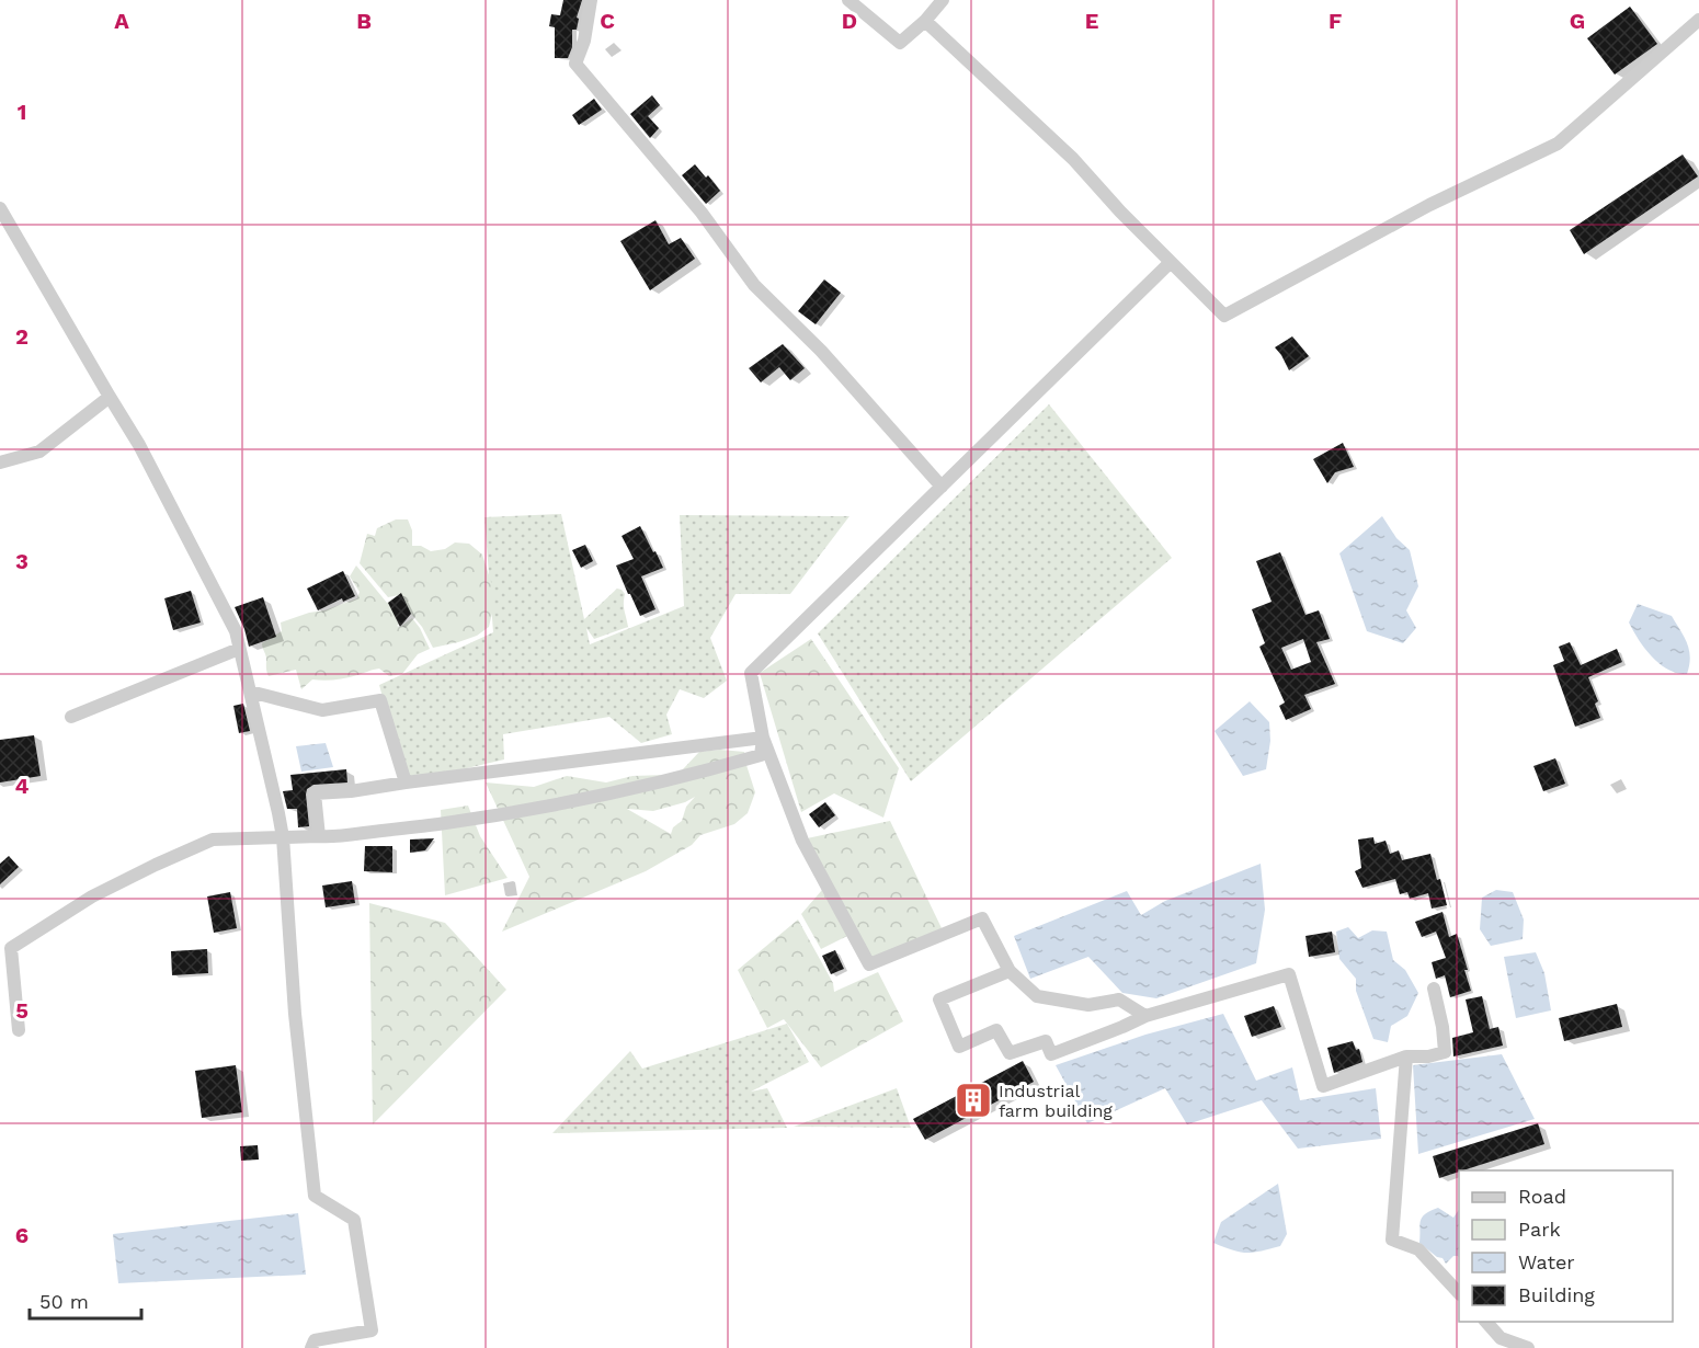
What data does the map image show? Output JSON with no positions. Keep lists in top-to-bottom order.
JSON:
{
  "places": {
    "building": ["Industrial farm building"]
  },
  "legend": [
    "Road",
    "Park",
    "Water",
    "Building"
  ],
  "scale_bar": "50 m",
  "grid": {
    "columns": [
      "A",
      "B",
      "C",
      "D",
      "E",
      "F",
      "G"
    ],
    "rows": [
      "1",
      "2",
      "3",
      "4",
      "5",
      "6"
    ]
  }
}
